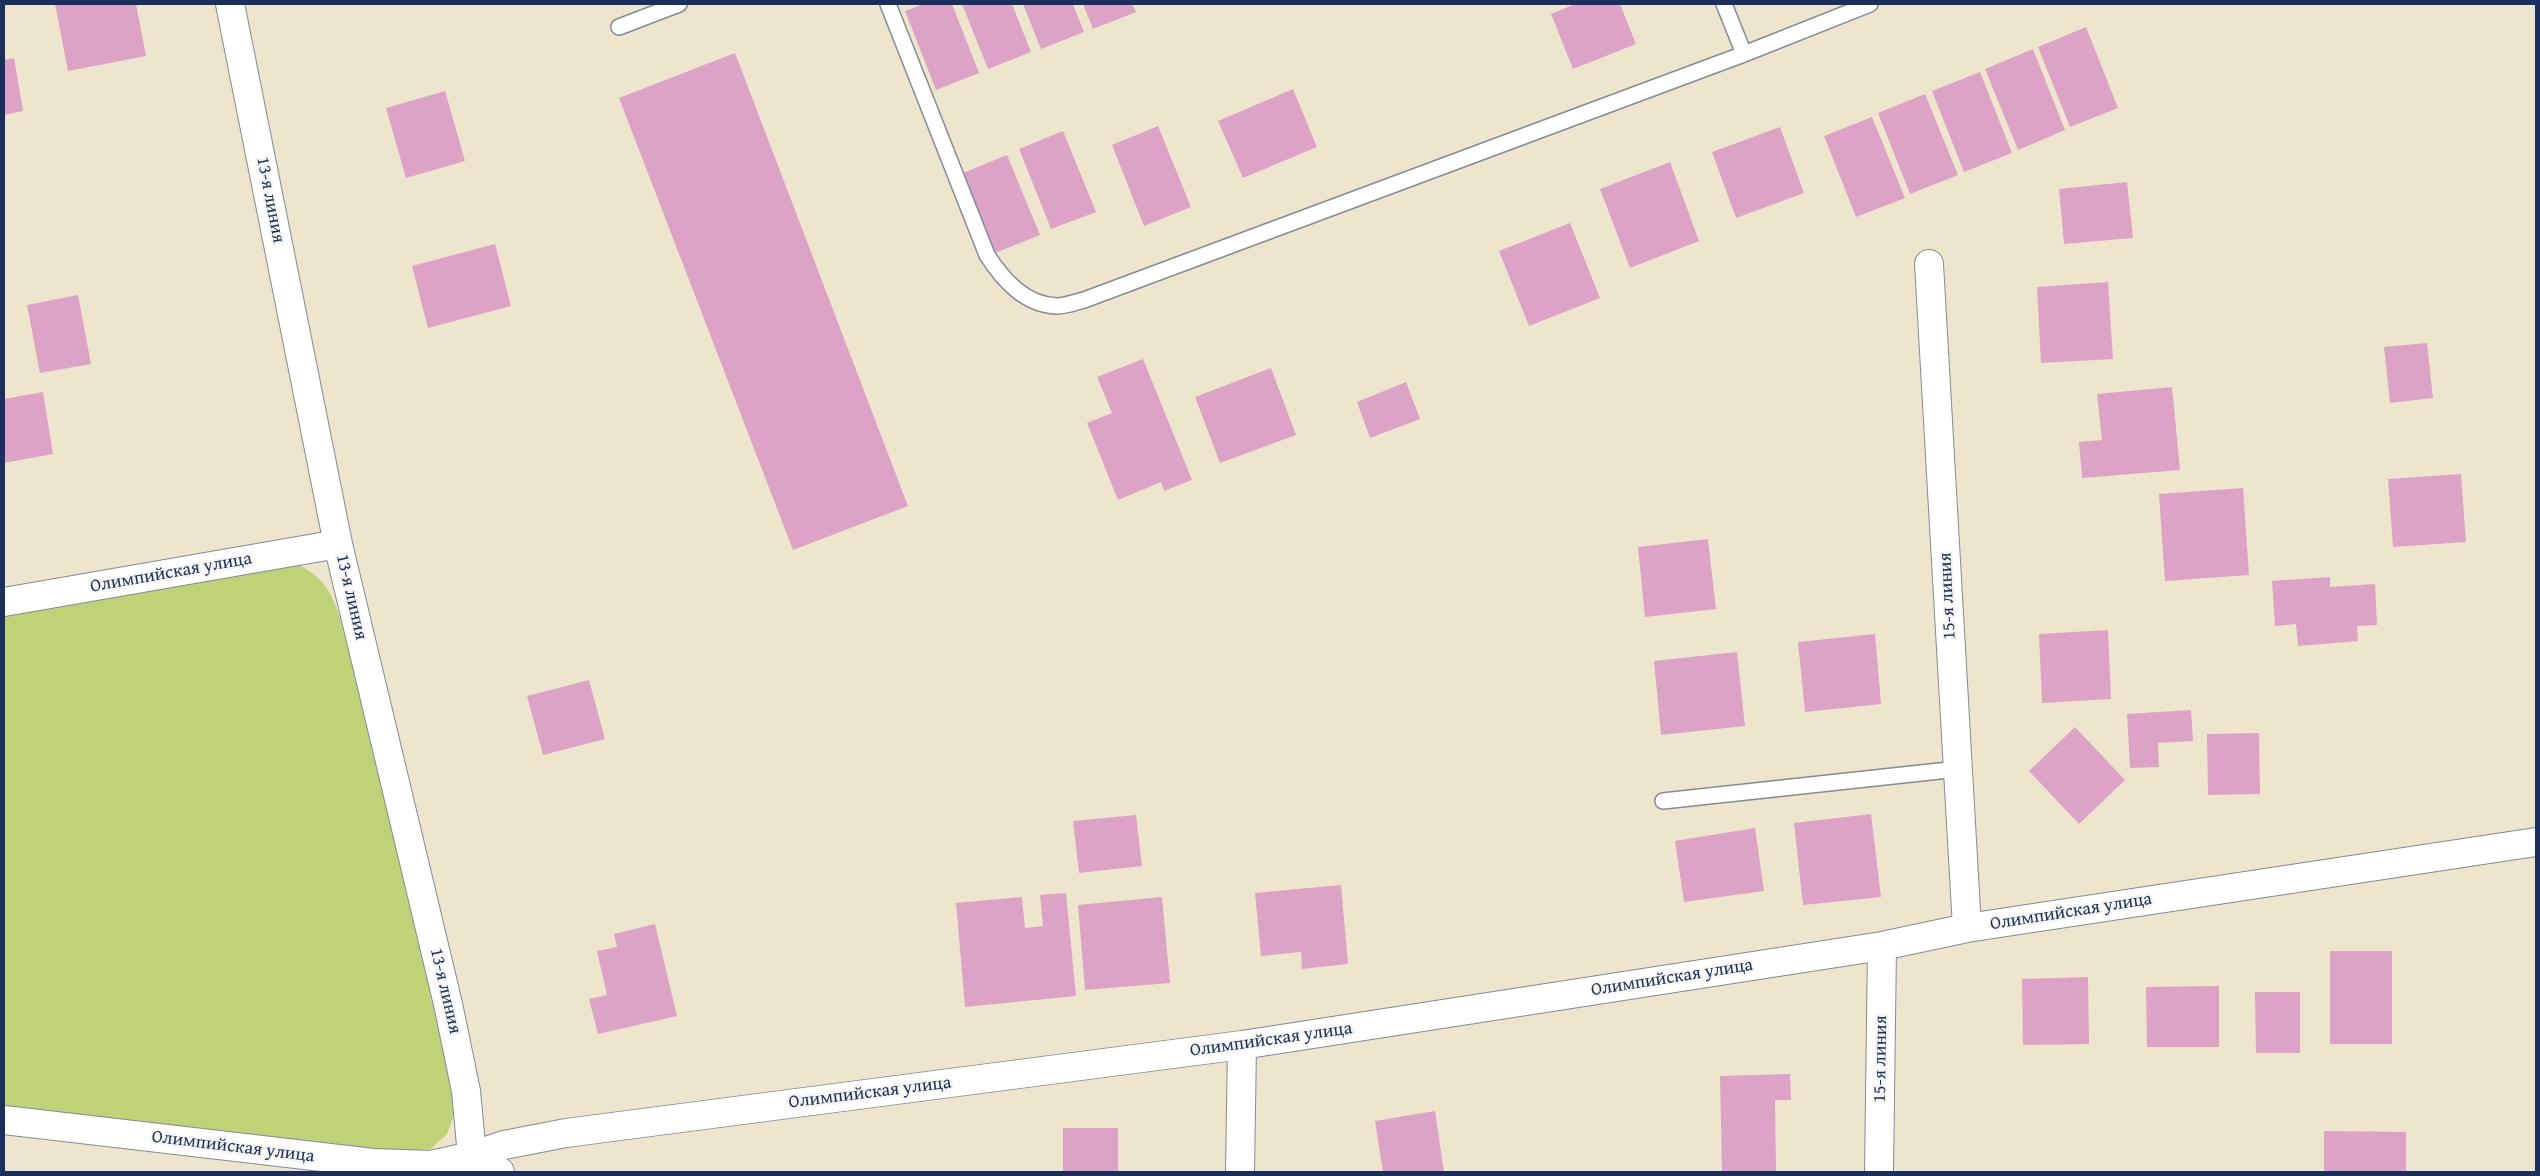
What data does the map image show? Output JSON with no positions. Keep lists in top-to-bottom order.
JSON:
{
  "streets": {
    "street": ["13-я линия", "Олимпийская улица", "15-я линия"]
  },
  "crossings": [
    ["13-я линия", "Олимпийская улица"],
    ["Олимпийская улица", "15-я линия"]
  ]
}
